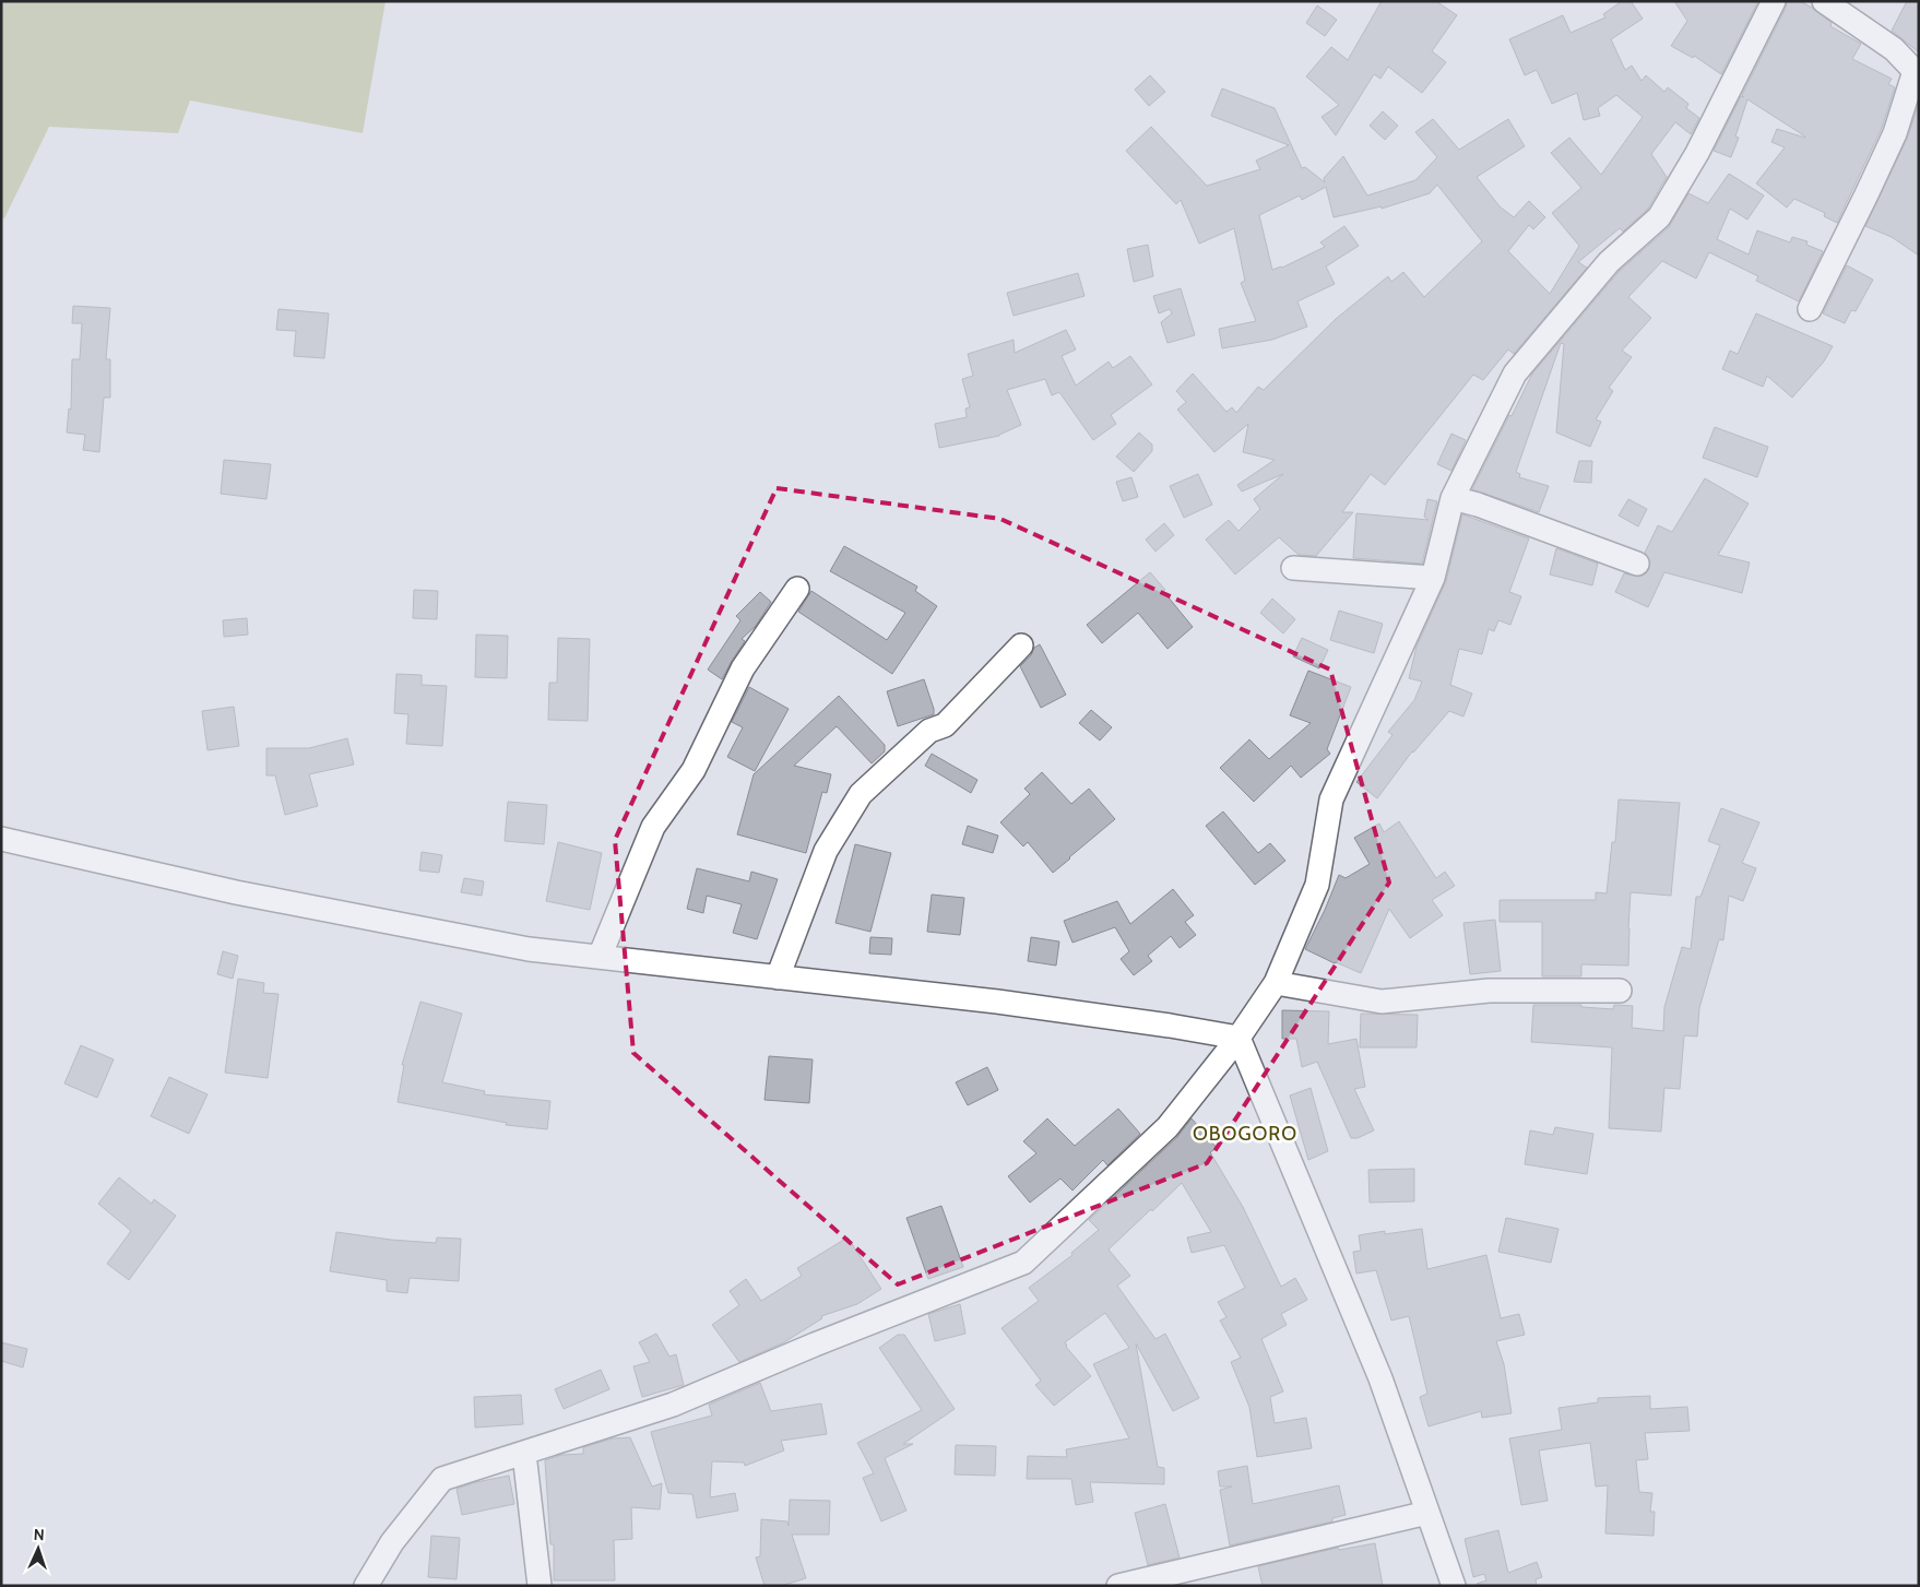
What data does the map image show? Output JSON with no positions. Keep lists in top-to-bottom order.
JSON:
{
  "districts": ["OBOGORO"],
  "north": "top"
}
